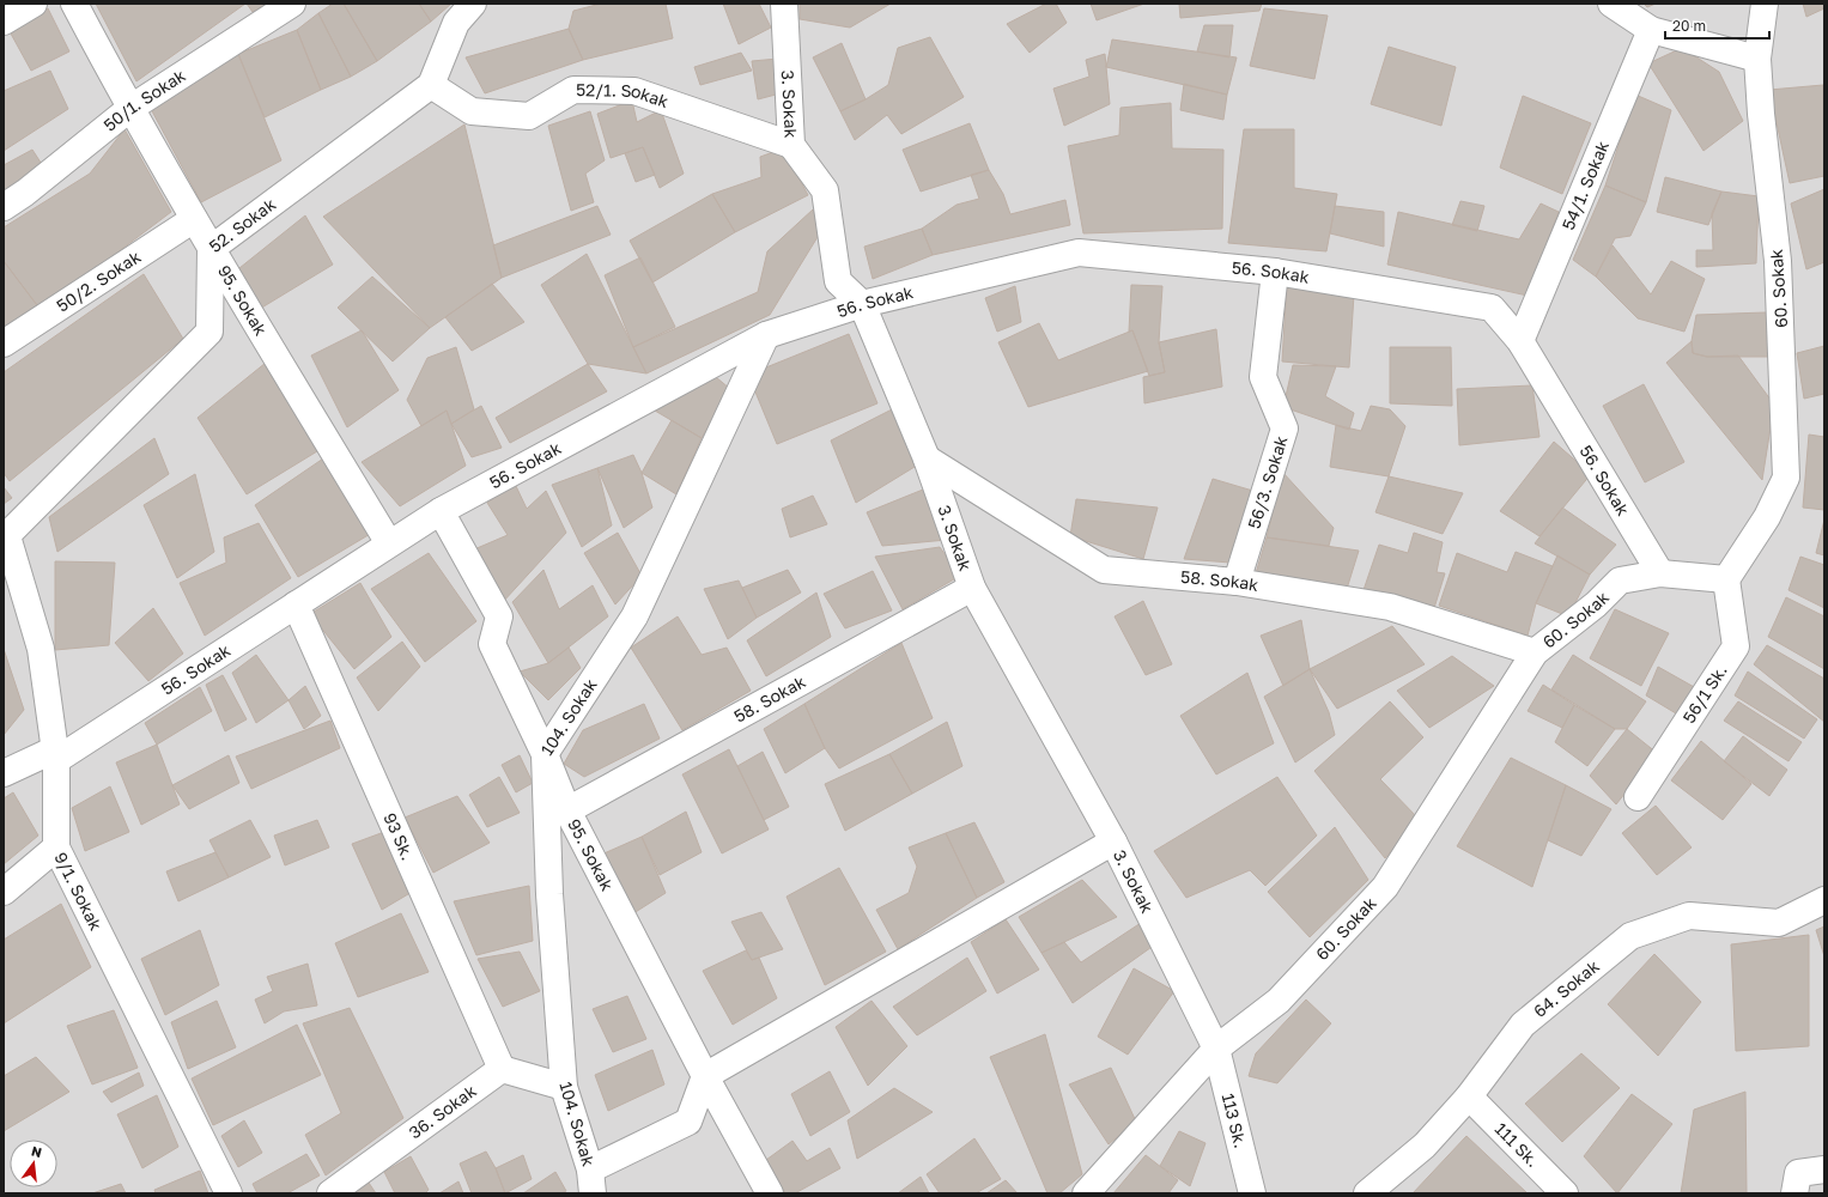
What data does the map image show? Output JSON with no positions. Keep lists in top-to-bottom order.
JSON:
{
  "streets": {
    "street": [
      "52/1. Sokak",
      "50/1. Sokak",
      "3. Sokak",
      "54/1. Sokak",
      "52. Sokak",
      "56. Sokak",
      "50/2. Sokak",
      "60. Sokak",
      "95. Sokak",
      "56/3. Sokak",
      "58. Sokak",
      "56/1 Sk.",
      "104. Sokak",
      "93 Sk.",
      "9/1. Sokak",
      "64. Sokak",
      "36. Sokak",
      "113 Sk.",
      "111 Sk."
    ]
  },
  "crossings": [
    ["52/1. Sokak", "3. Sokak"],
    ["52/1. Sokak", "52. Sokak"],
    ["50/1. Sokak", "95. Sokak"],
    ["3. Sokak", "56. Sokak"],
    ["3. Sokak", "60. Sokak"],
    ["3. Sokak", "58. Sokak"],
    ["3. Sokak", "113 Sk."],
    ["54/1. Sokak", "56. Sokak"],
    ["52. Sokak", "95. Sokak"],
    ["52. Sokak", "9/1. Sokak"],
    ["56. Sokak", "60. Sokak"],
    ["56. Sokak", "95. Sokak"],
    ["56. Sokak", "56/3. Sokak"],
    ["56. Sokak", "104. Sokak"],
    ["56. Sokak", "93 Sk."],
    ["56. Sokak", "9/1. Sokak"],
    ["50/2. Sokak", "95. Sokak"],
    ["60. Sokak", "58. Sokak"],
    ["60. Sokak", "56/1 Sk."],
    ["60. Sokak", "113 Sk."],
    ["95. Sokak", "58. Sokak"],
    ["95. Sokak", "104. Sokak"],
    ["56/3. Sokak", "58. Sokak"],
    ["93 Sk.", "36. Sokak"],
    ["64. Sokak", "111 Sk."]
  ],
  "scale_bar": "20 m",
  "north": "top"
}
